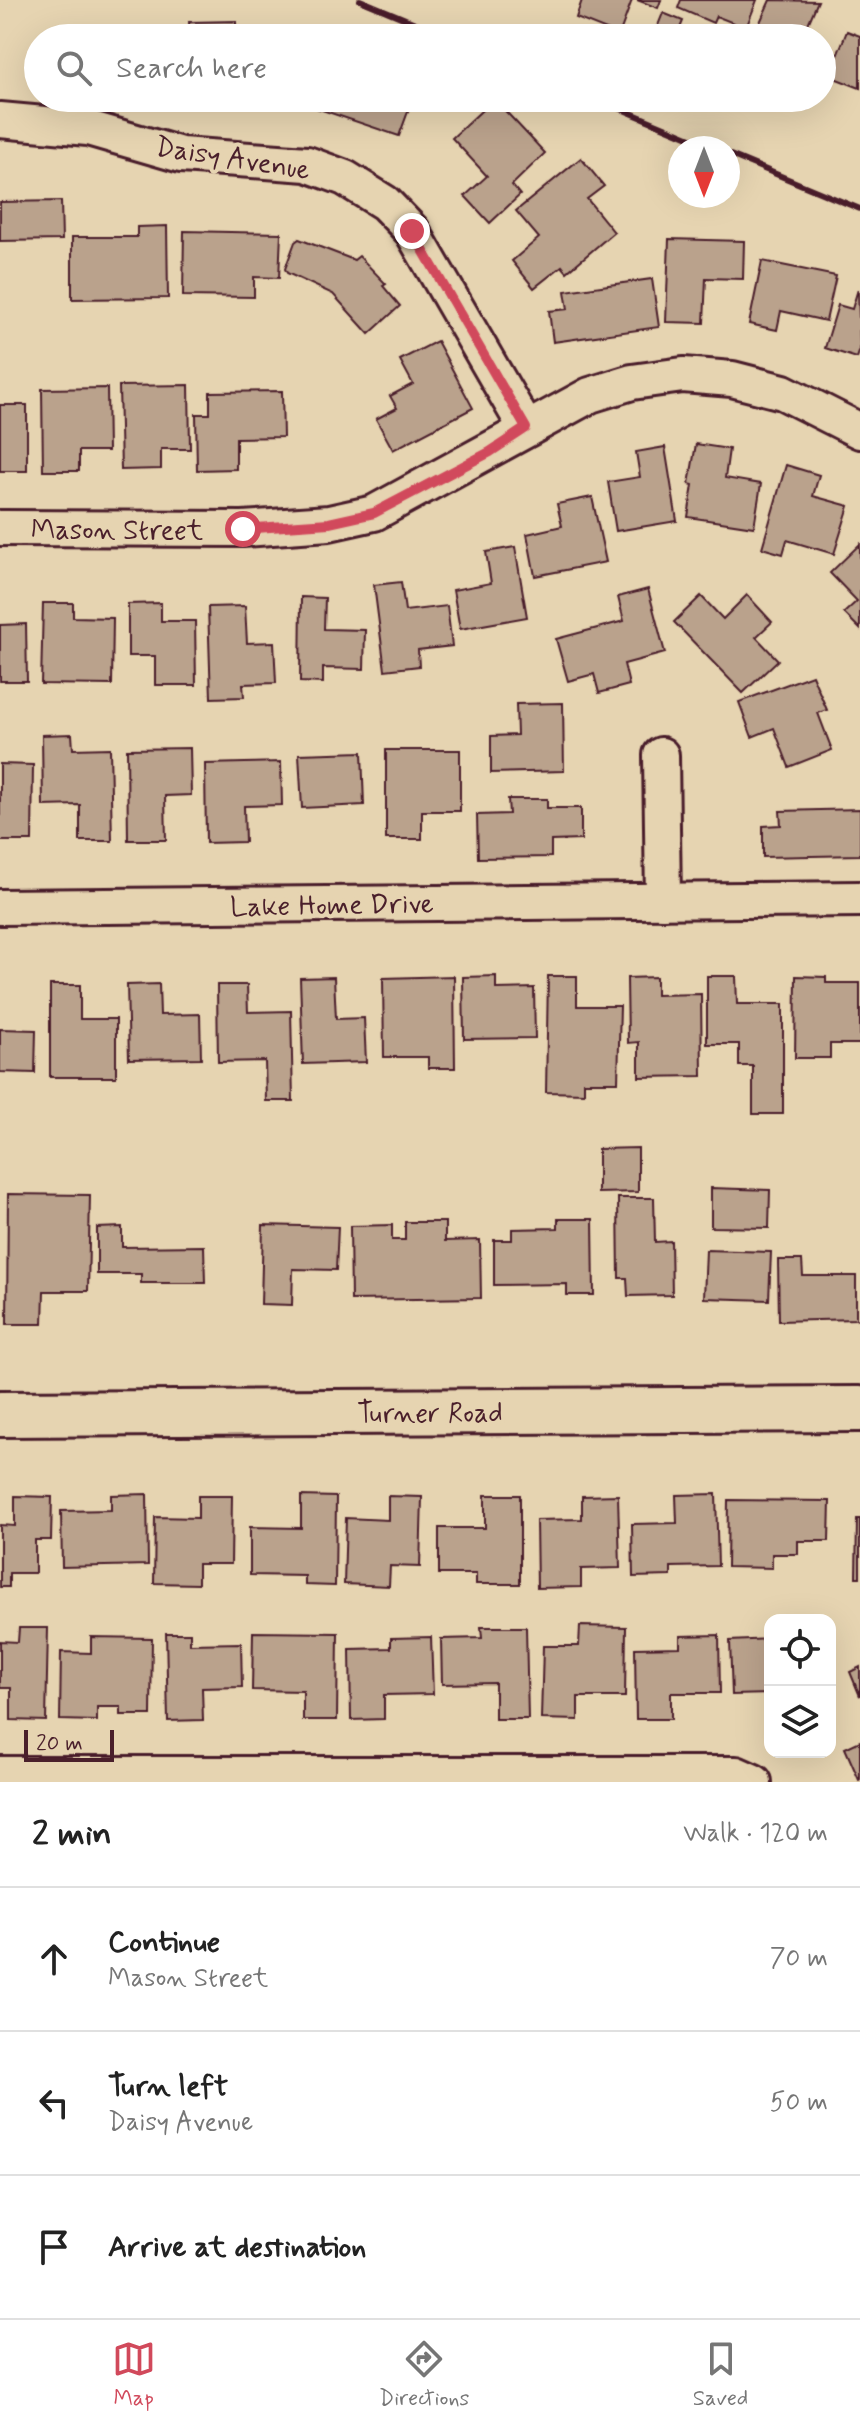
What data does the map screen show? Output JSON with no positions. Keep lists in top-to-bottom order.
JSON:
{
  "streets": {
    "main road": ["Turner Road"],
    "street": ["Daisy Avenue", "Mason Street", "Lake Home Drive"]
  },
  "crossings": [
    ["Daisy Avenue", "Mason Street"]
  ],
  "scale_bar": "20 m",
  "north": "bottom",
  "page": {
    "search": "Search here",
    "scale": "20 m",
    "heading": ["2 min", "Walk · 120 m"],
    "list": [
      ["Continue", "Mason Street", "70 m"],
      ["Turn left", "Daisy Avenue", "50 m"],
      "Arrive at destination"
    ],
    "nav": ["Map", "Directions", "Saved"]
  }
}
